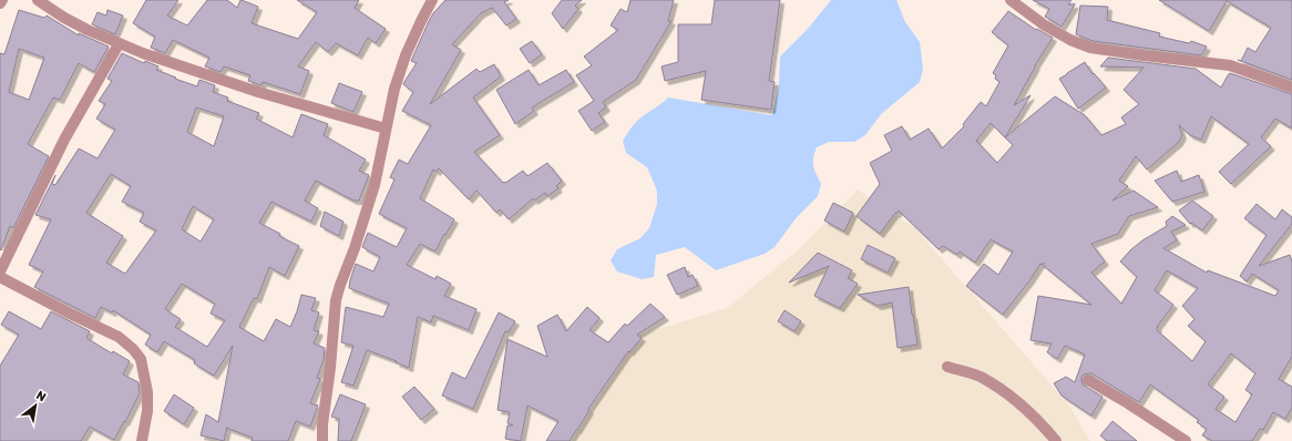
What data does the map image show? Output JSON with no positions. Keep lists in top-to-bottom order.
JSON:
{
  "north": "top right"
}
